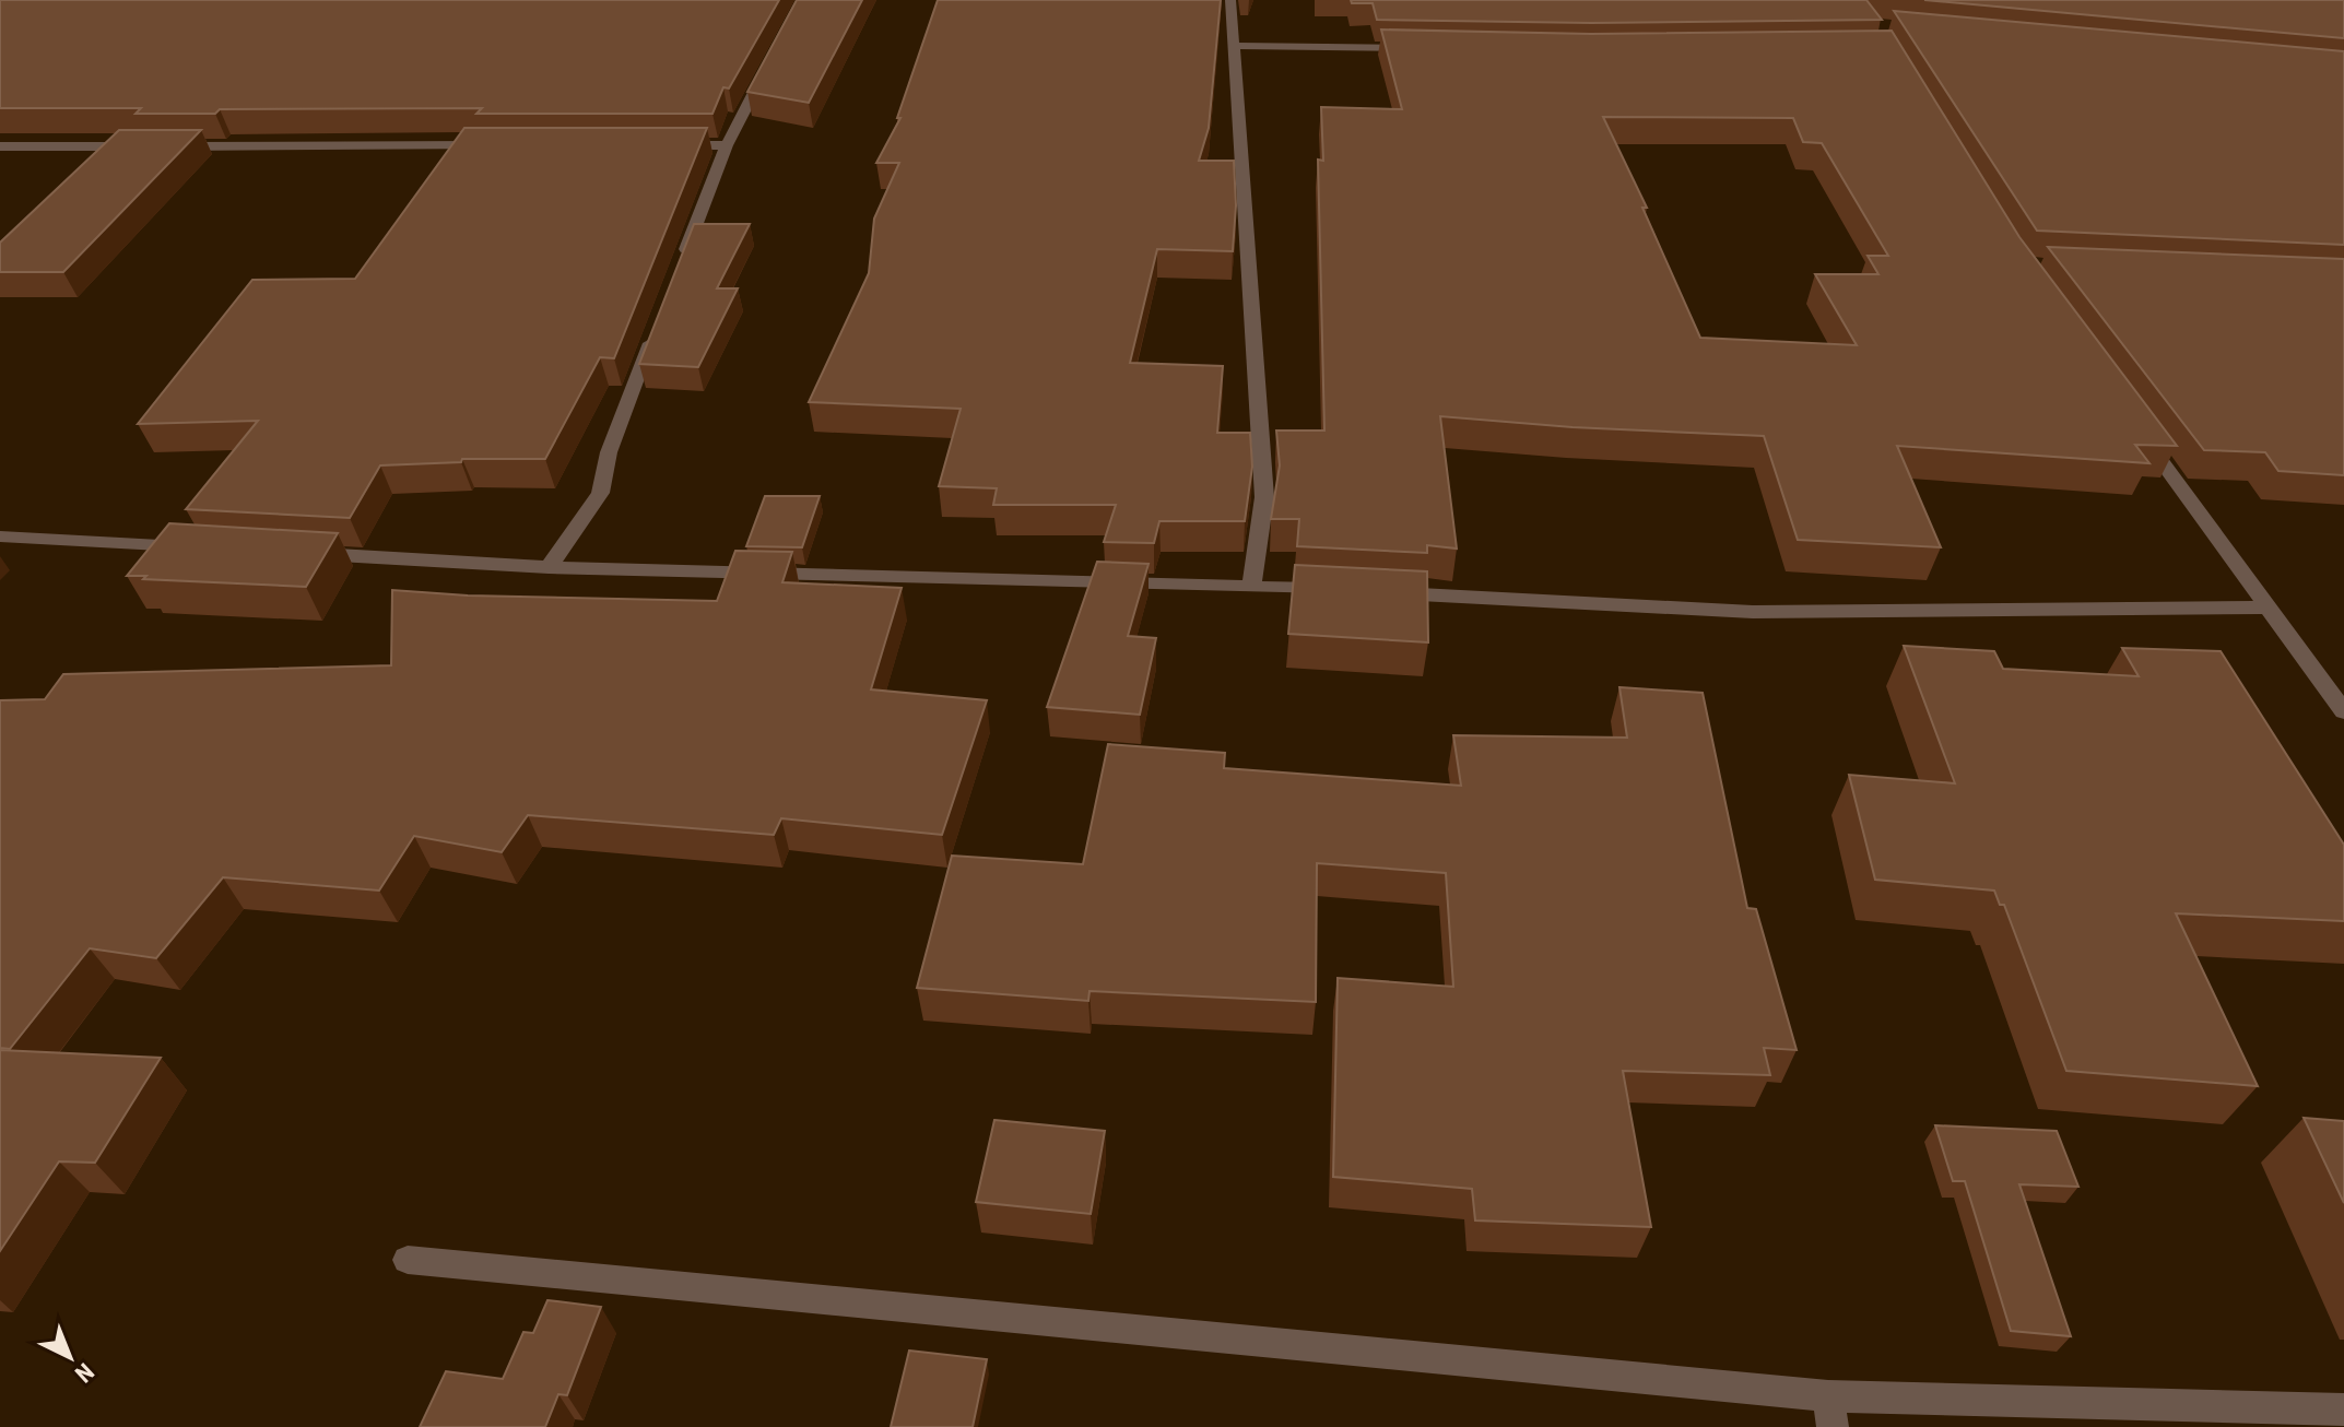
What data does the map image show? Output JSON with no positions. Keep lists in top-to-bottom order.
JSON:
{
  "north": "bottom right"
}
